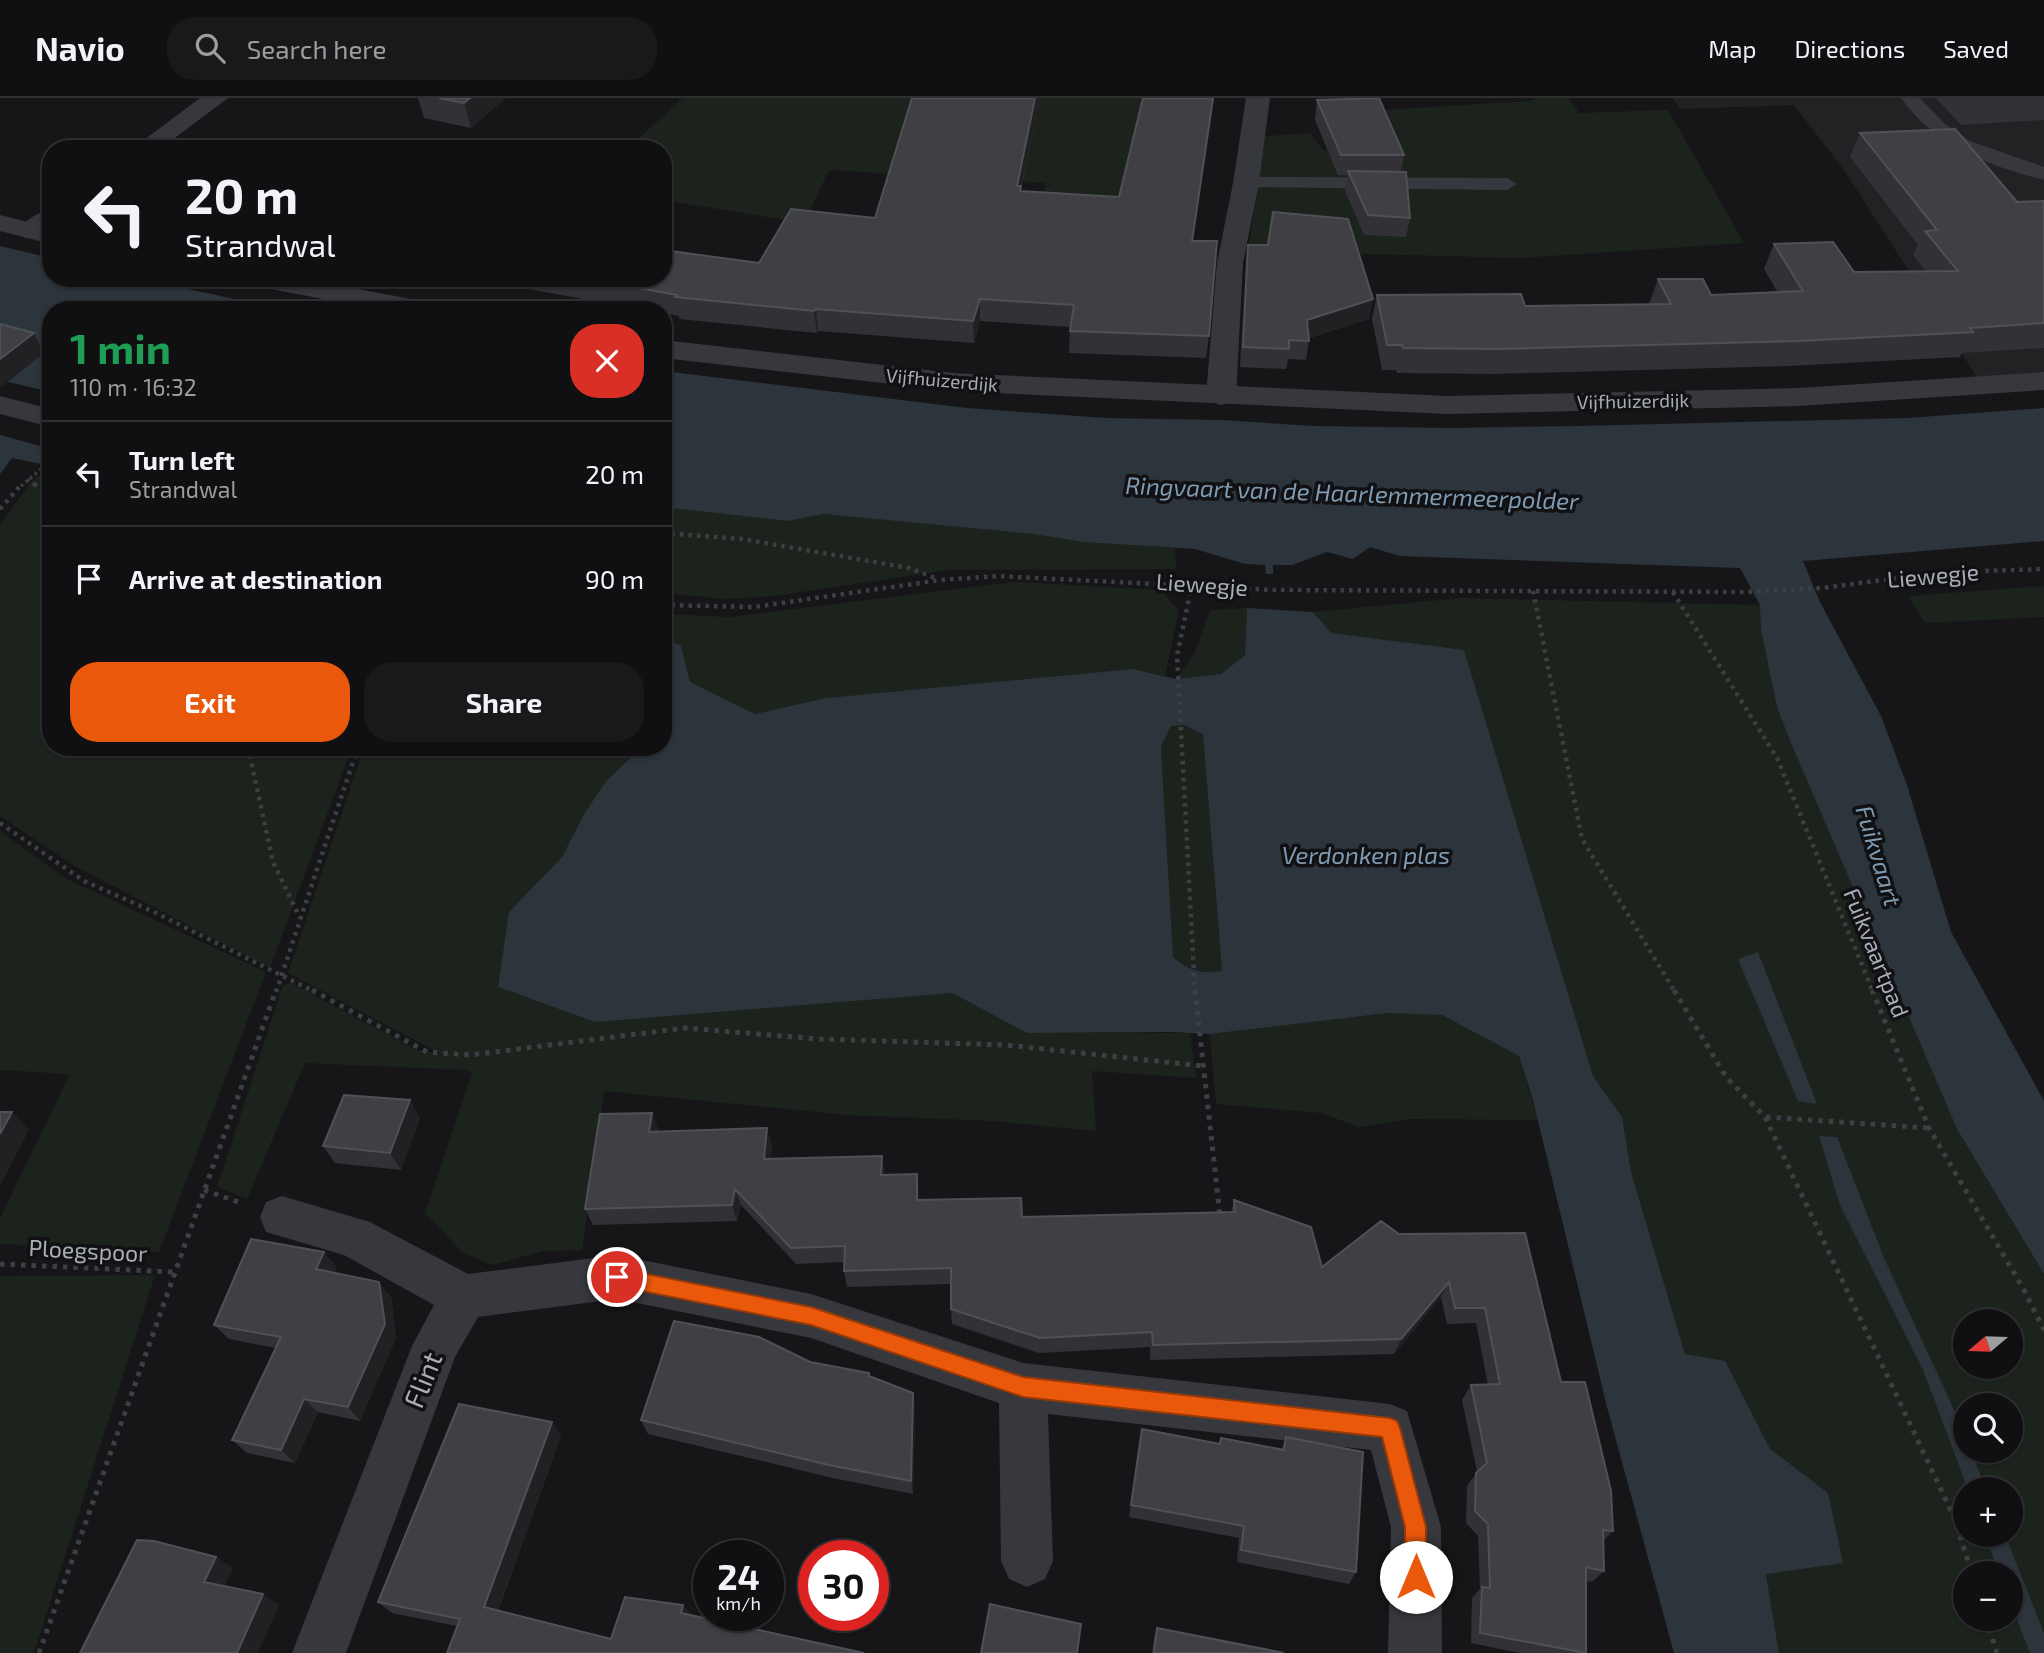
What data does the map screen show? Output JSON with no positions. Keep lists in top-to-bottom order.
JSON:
{
  "streets": {
    "street": ["Vijfhuizerdijk", "Flint"],
    "path": ["Liewegje", "Fuikvaartpad", "Ploegspoor"]
  },
  "crossings": [
    ["Liewegje", "Fuikvaartpad"]
  ],
  "water": ["Ringvaart van de Haarlemmermeerpolder", "Verdonken plas", "Fuikvaart"],
  "north": "left",
  "page": {
    "header": "Navio",
    "search": "Search here",
    "nav": ["Map", "Directions", "Saved"],
    "turn": ["20 m", "Strandwal"],
    "heading": ["1 min", "110 m · 16:32"],
    "list": [
      {
        "name": "Turn left",
        "note": "Strandwal",
        "value": "20 m"
      },
      {
        "name": "Arrive at destination",
        "value": "90 m"
      }
    ],
    "buttons": ["Exit", "Share"],
    "map_buttons": ["+", "−"],
    "speed": "24 km/h",
    "limit": "30"
  }
}
